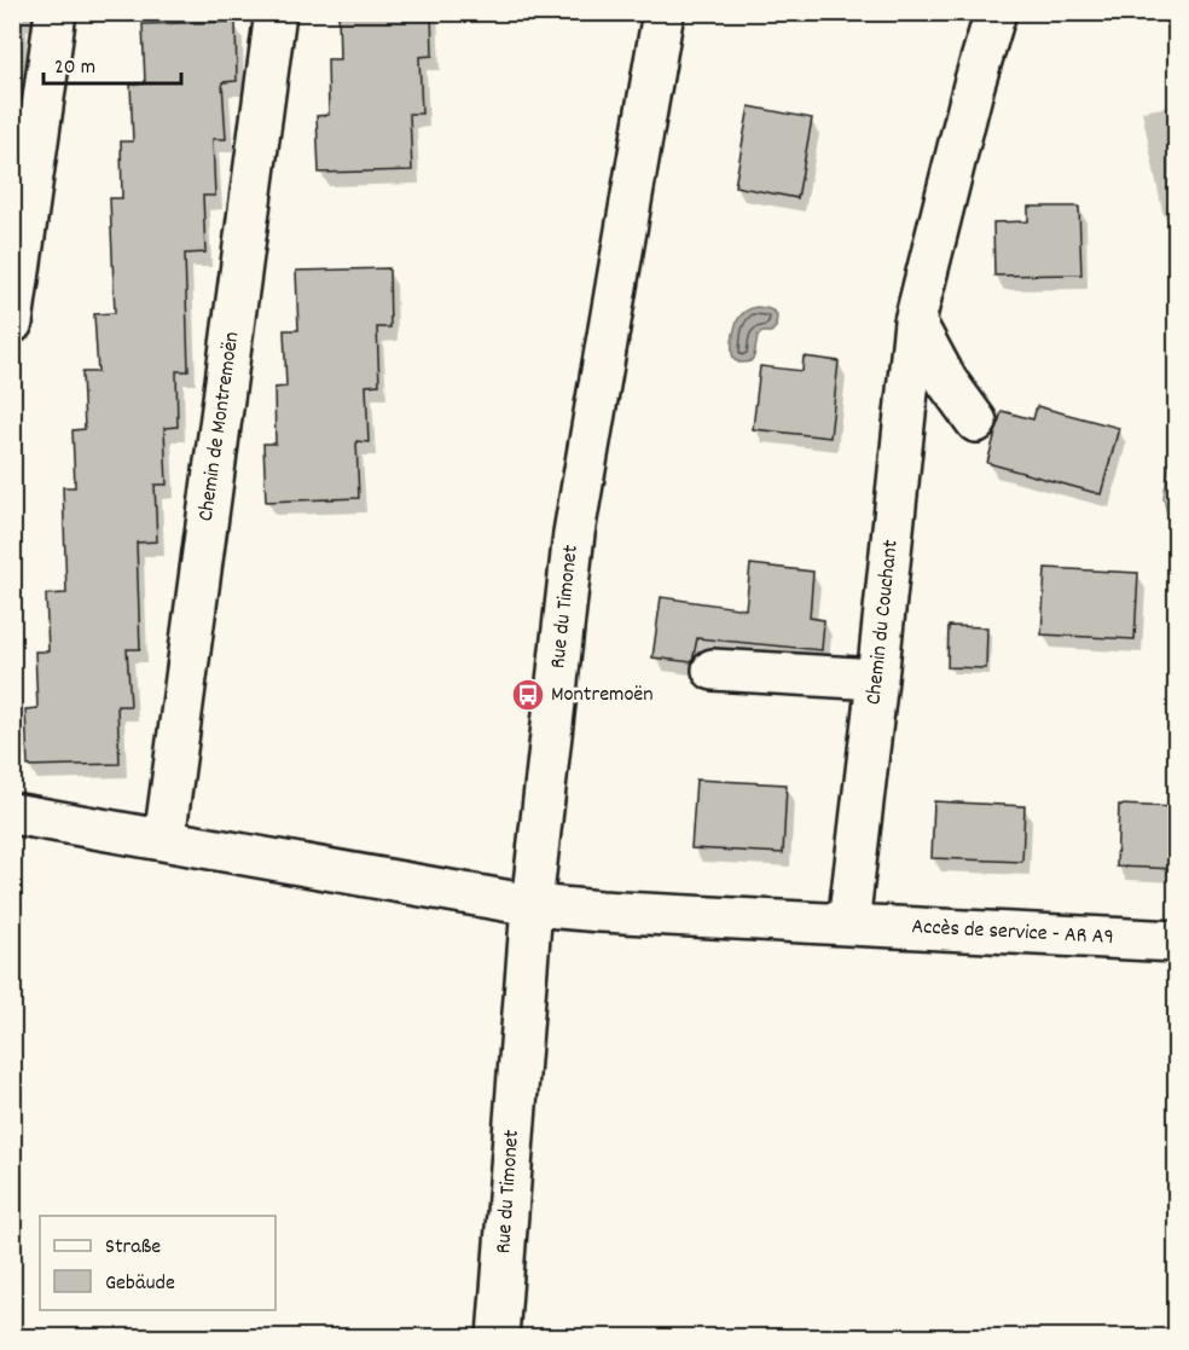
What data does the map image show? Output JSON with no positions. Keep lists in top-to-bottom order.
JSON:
{
  "streets": {
    "street": [
      "Chemin de Montremoën",
      "Rue du Timonet",
      "Chemin du Couchant",
      "Accès de service - AR A9"
    ]
  },
  "crossings": [
    ["Chemin du Couchant", "Accès de service - AR A9"]
  ],
  "places": {
    "bus stop": ["Montremoën"]
  },
  "legend": ["Straße", "Gebäude"],
  "scale_bar": "20 m"
}
